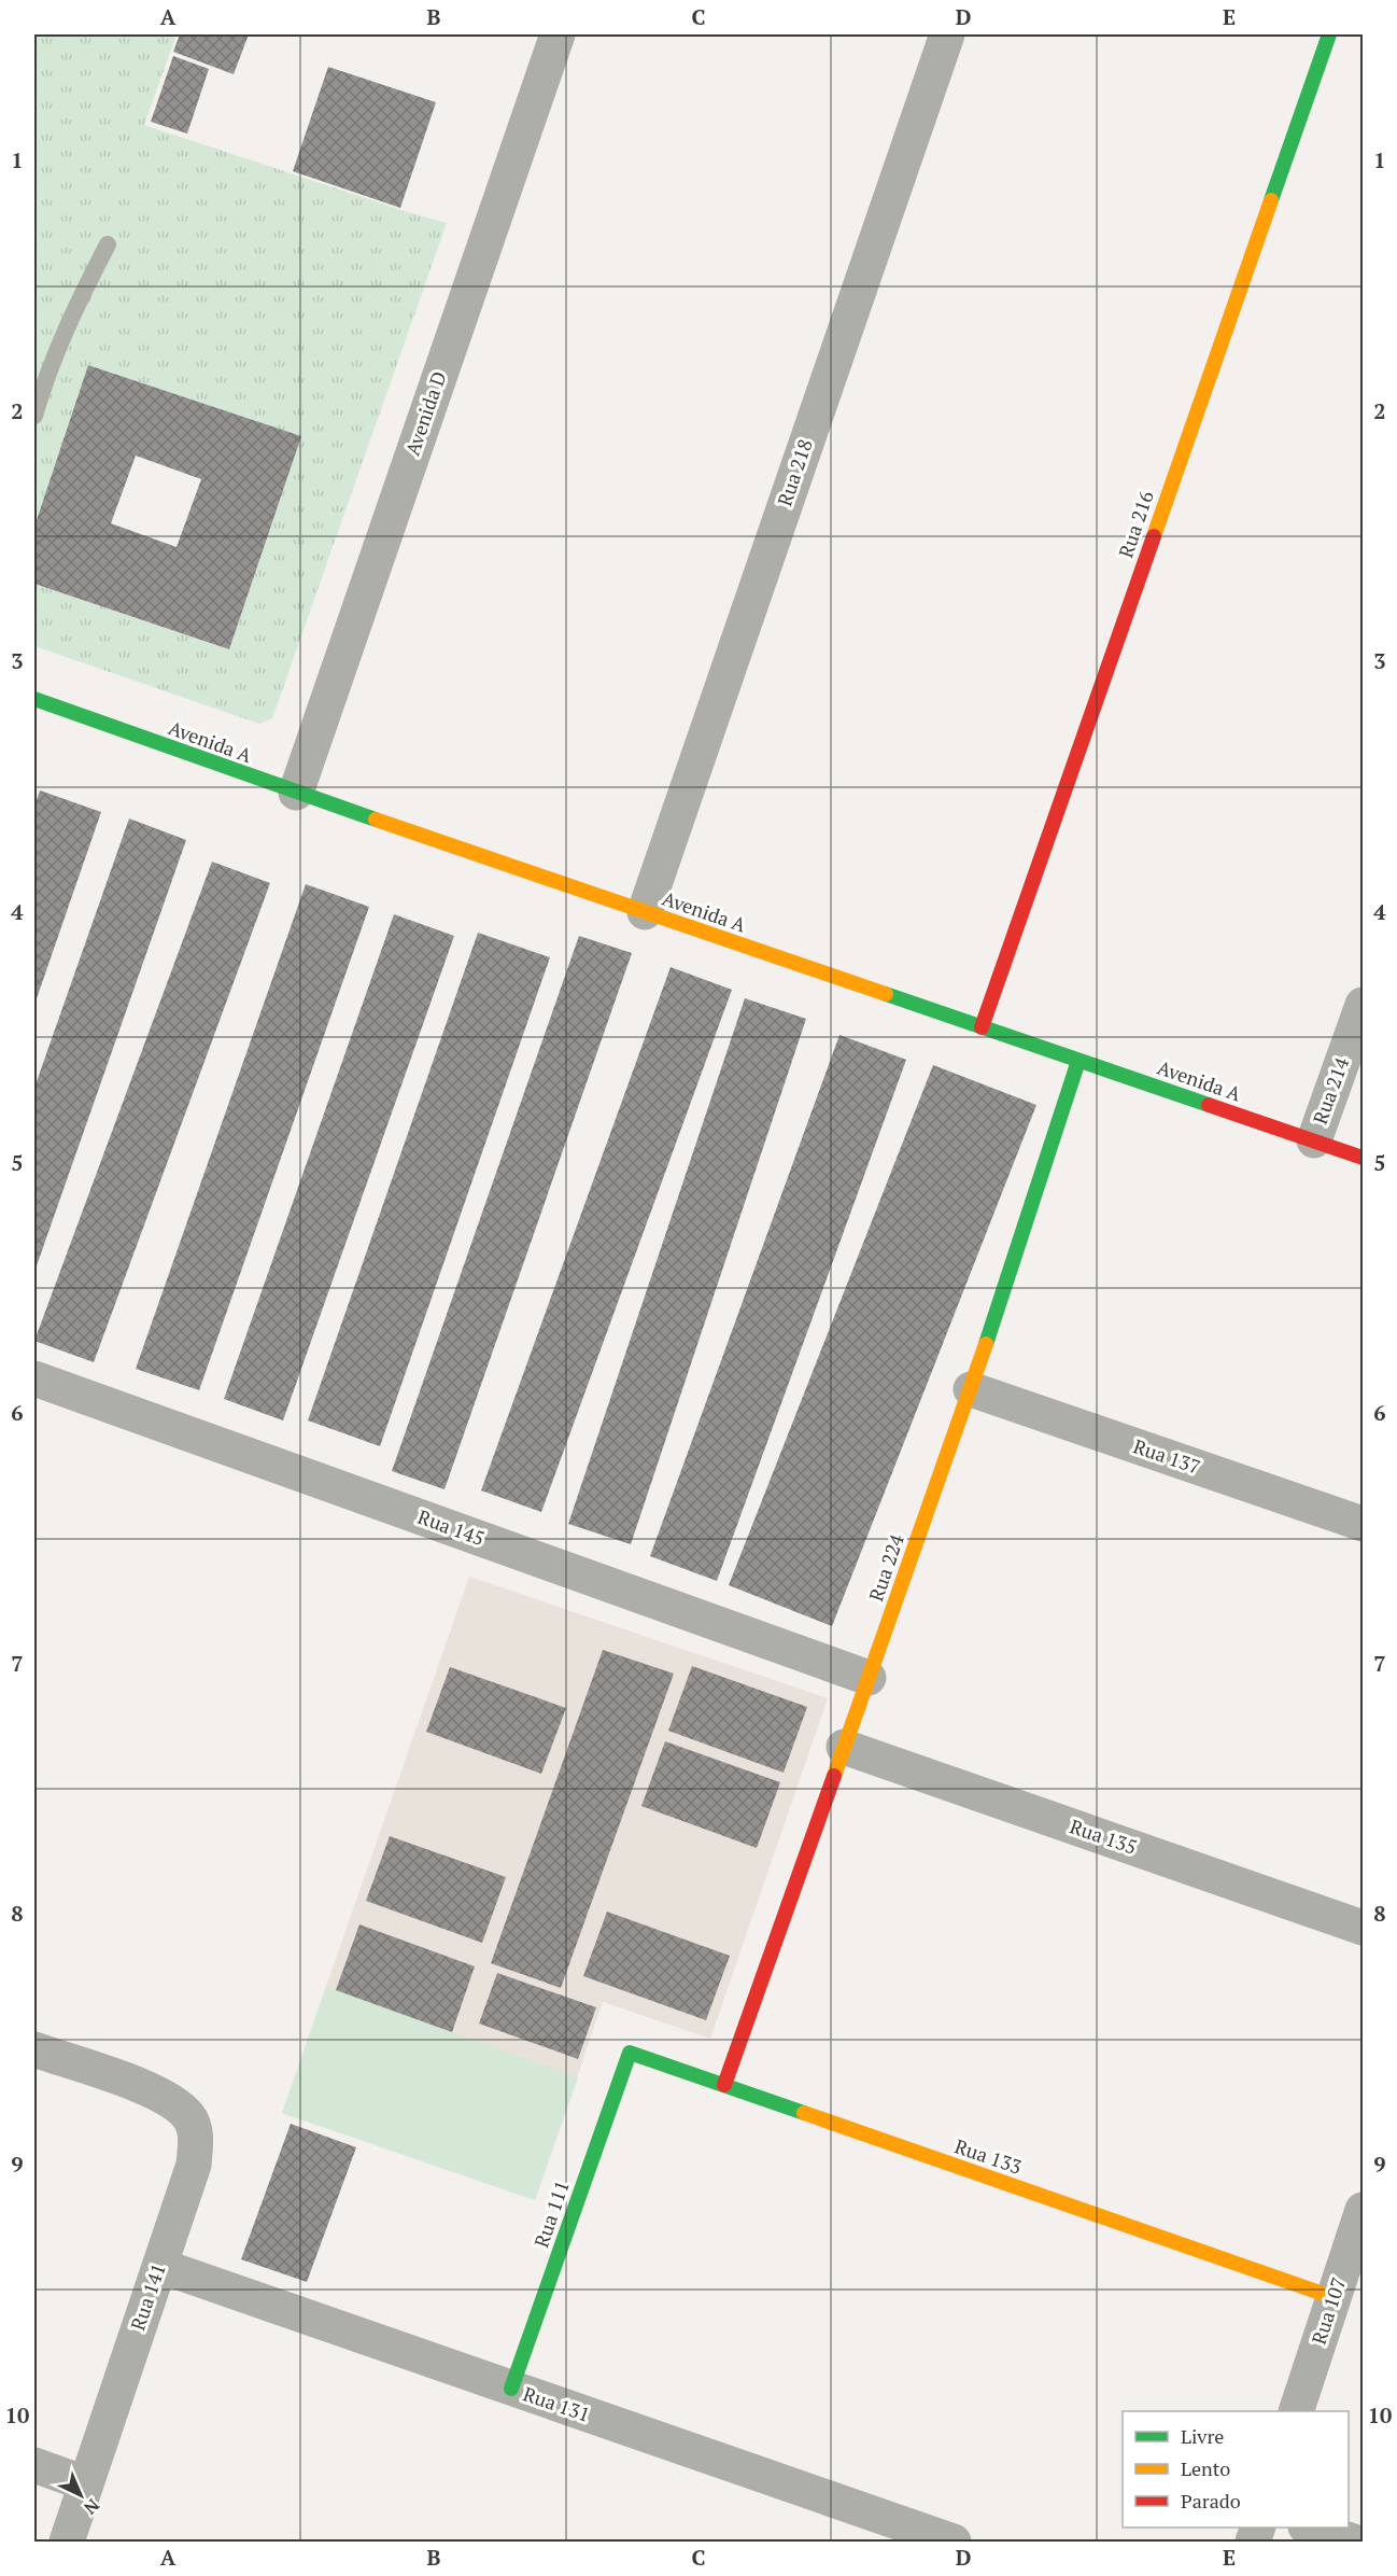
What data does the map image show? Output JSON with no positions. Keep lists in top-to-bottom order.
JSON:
{
  "streets": {
    "street": [
      "Avenida D",
      "Rua 218",
      "Rua 216",
      "Avenida A",
      "Rua 214",
      "Rua 137",
      "Rua 145",
      "Rua 224",
      "Rua 135",
      "Rua 133",
      "Rua 111",
      "Rua 141",
      "Rua 107",
      "Rua 131"
    ]
  },
  "crossings": [
    ["Avenida D", "Avenida A"],
    ["Rua 218", "Avenida A"],
    ["Rua 216", "Avenida A"],
    ["Avenida A", "Rua 214"],
    ["Avenida A", "Rua 224"],
    ["Rua 137", "Rua 224"],
    ["Rua 145", "Rua 224"],
    ["Rua 224", "Rua 135"],
    ["Rua 224", "Rua 133"],
    ["Rua 133", "Rua 111"],
    ["Rua 133", "Rua 107"],
    ["Rua 111", "Rua 131"],
    ["Rua 141", "Rua 131"]
  ],
  "legend": ["Livre", "Lento", "Parado"],
  "north": "bottom right",
  "grid": {
    "columns": [
      "A",
      "B",
      "C",
      "D",
      "E"
    ],
    "rows": [
      "1",
      "2",
      "3",
      "4",
      "5",
      "6",
      "7",
      "8",
      "9",
      "10"
    ]
  }
}
